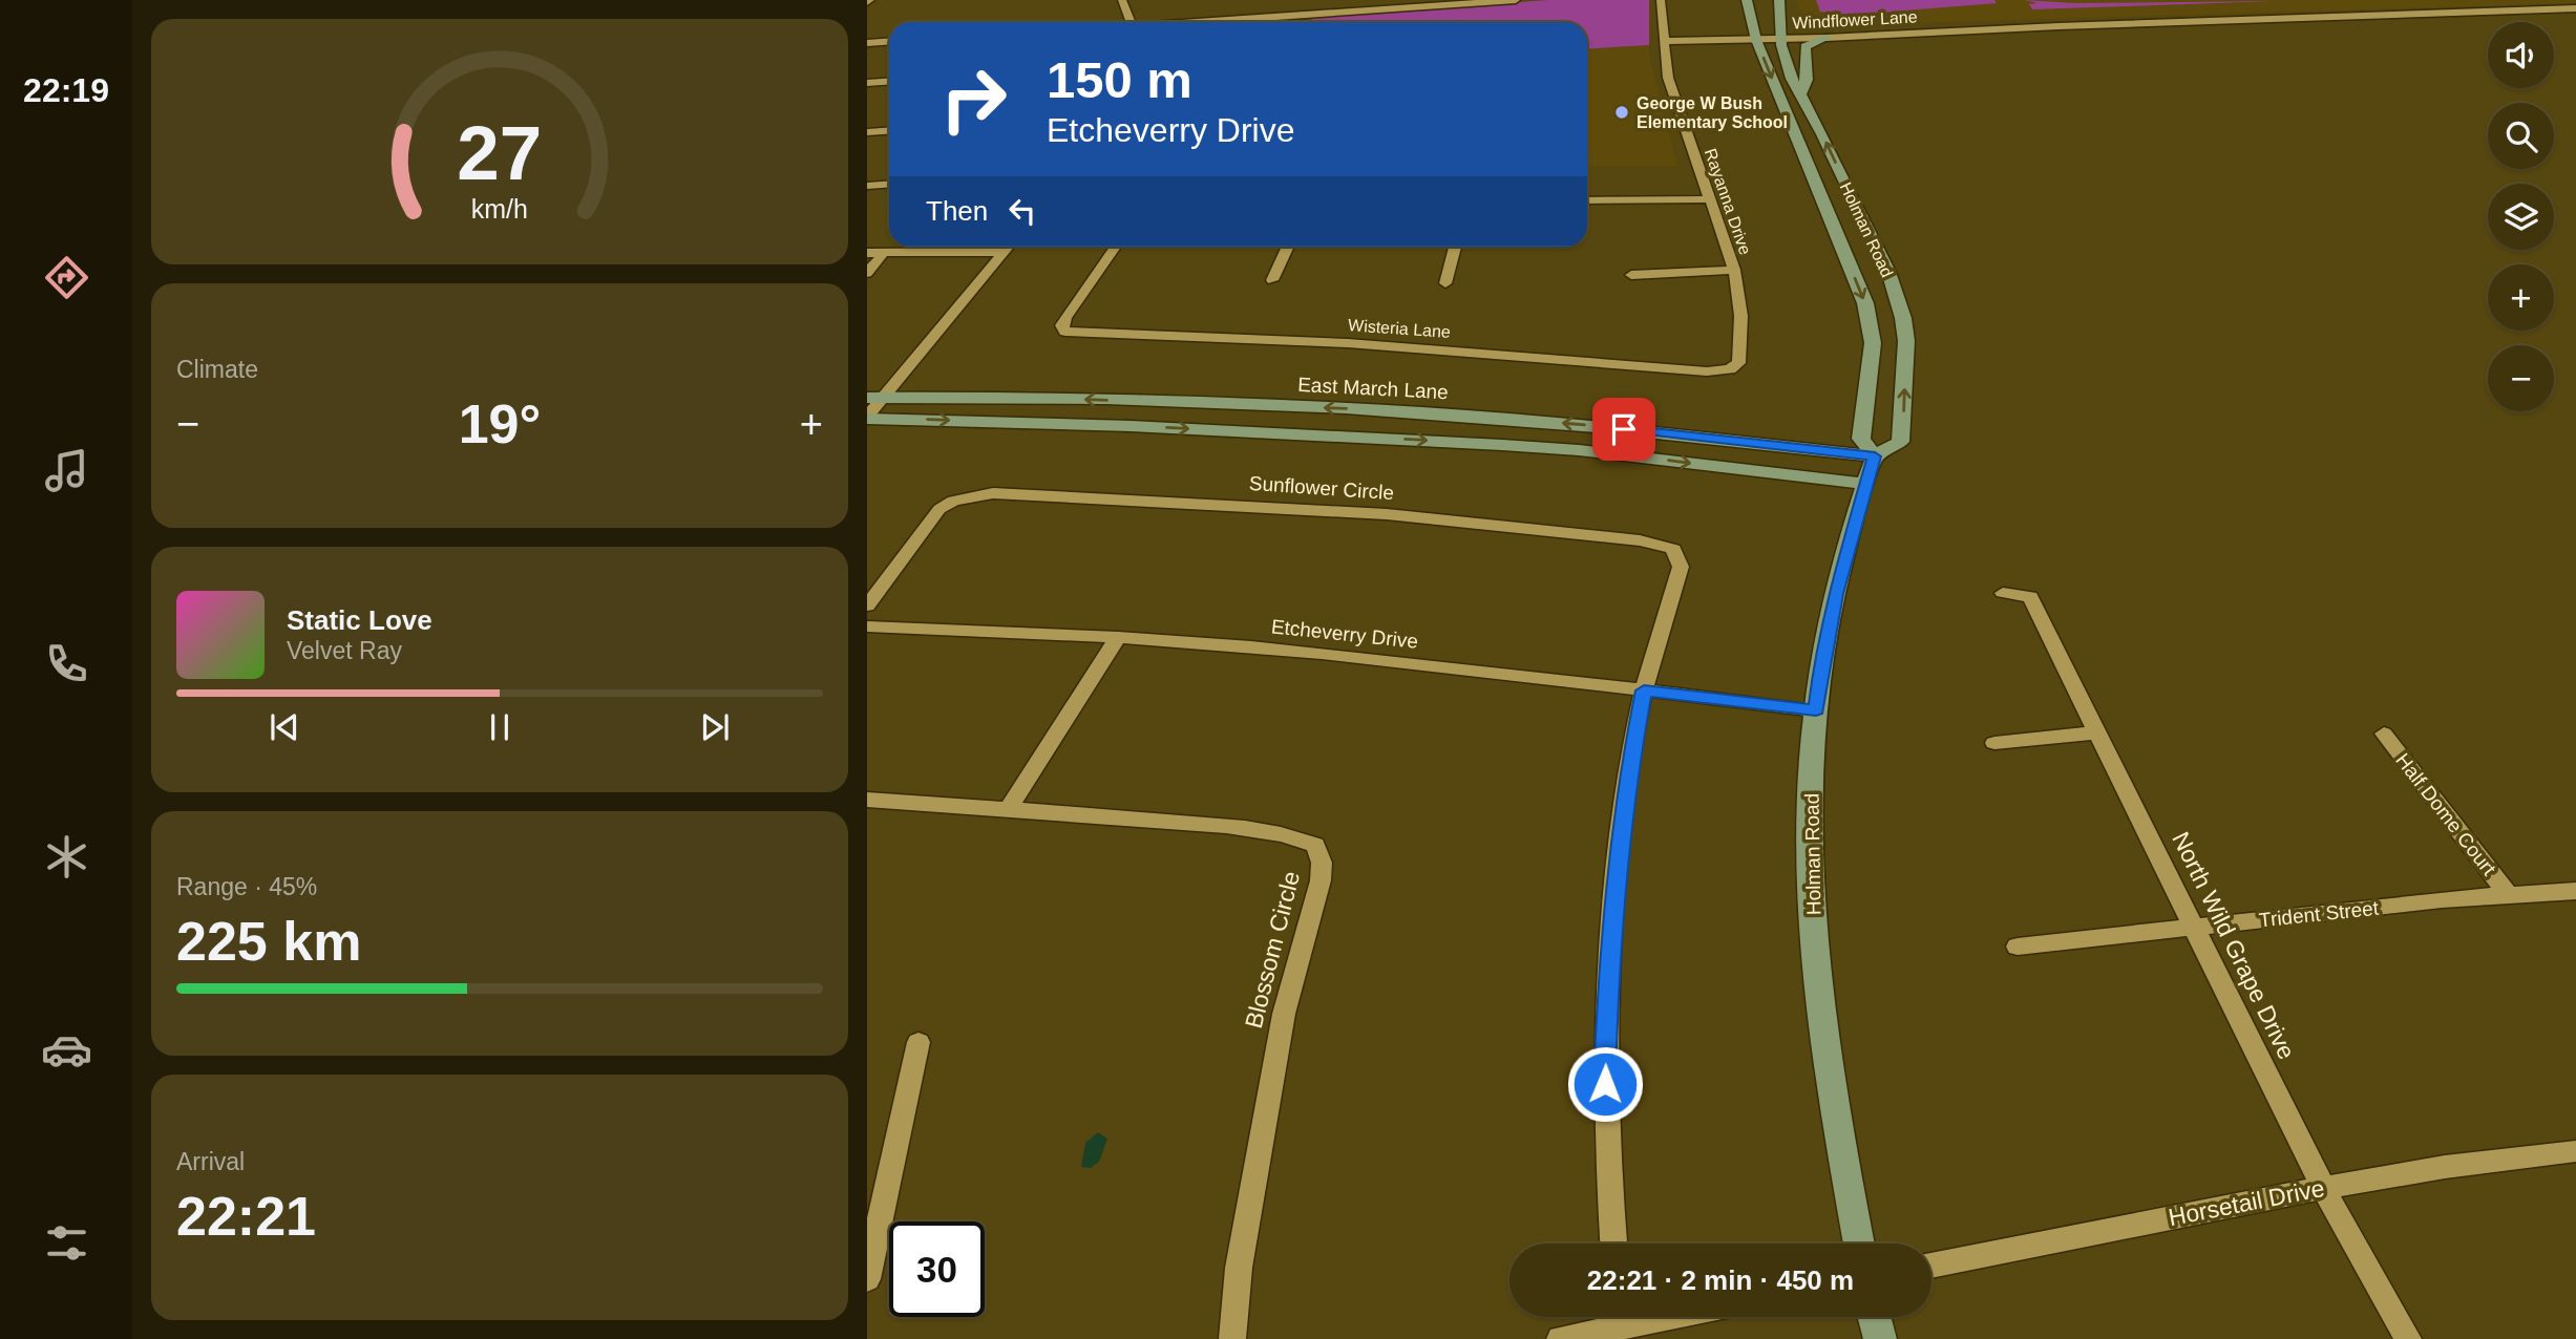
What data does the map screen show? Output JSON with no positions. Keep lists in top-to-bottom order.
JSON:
{
  "streets": {
    "main road": ["Holman Road", "East March Lane"],
    "street": [
      "Windflower Lane",
      "Rayanna Drive",
      "Wisteria Lane",
      "Sunflower Circle",
      "Etcheverry Drive",
      "Half Dome Court",
      "Trident Street",
      "North Wild Grape Drive",
      "Blossom Circle",
      "Horsetail Drive"
    ]
  },
  "crossings": [
    ["Windflower Lane", "Rayanna Drive"],
    ["Windflower Lane", "Holman Road"],
    ["Rayanna Drive", "Wisteria Lane"],
    ["Holman Road", "East March Lane"],
    ["Holman Road", "Etcheverry Drive"],
    ["Sunflower Circle", "Etcheverry Drive"],
    ["Half Dome Court", "Trident Street"],
    ["Trident Street", "North Wild Grape Drive"],
    ["North Wild Grape Drive", "Horsetail Drive"]
  ],
  "places": ["George W Bush Elementary School"],
  "page": {
    "tabs": "22:19",
    "map_buttons": ["+", "−"],
    "turn": ["150 m", "Etcheverry Drive"],
    "then": "Then",
    "tile": [
      "Climate",
      ["Range · 45%", "225 km"],
      ["Arrival", "22:21"]
    ],
    "heat": ["−", "19°", "+"],
    "song": ["Static Love", "Velvet Ray"],
    "limit": "30",
    "trip": "22:21 · 2 min · 450 m",
    "gauge": ["27", "km/h"]
  }
}
